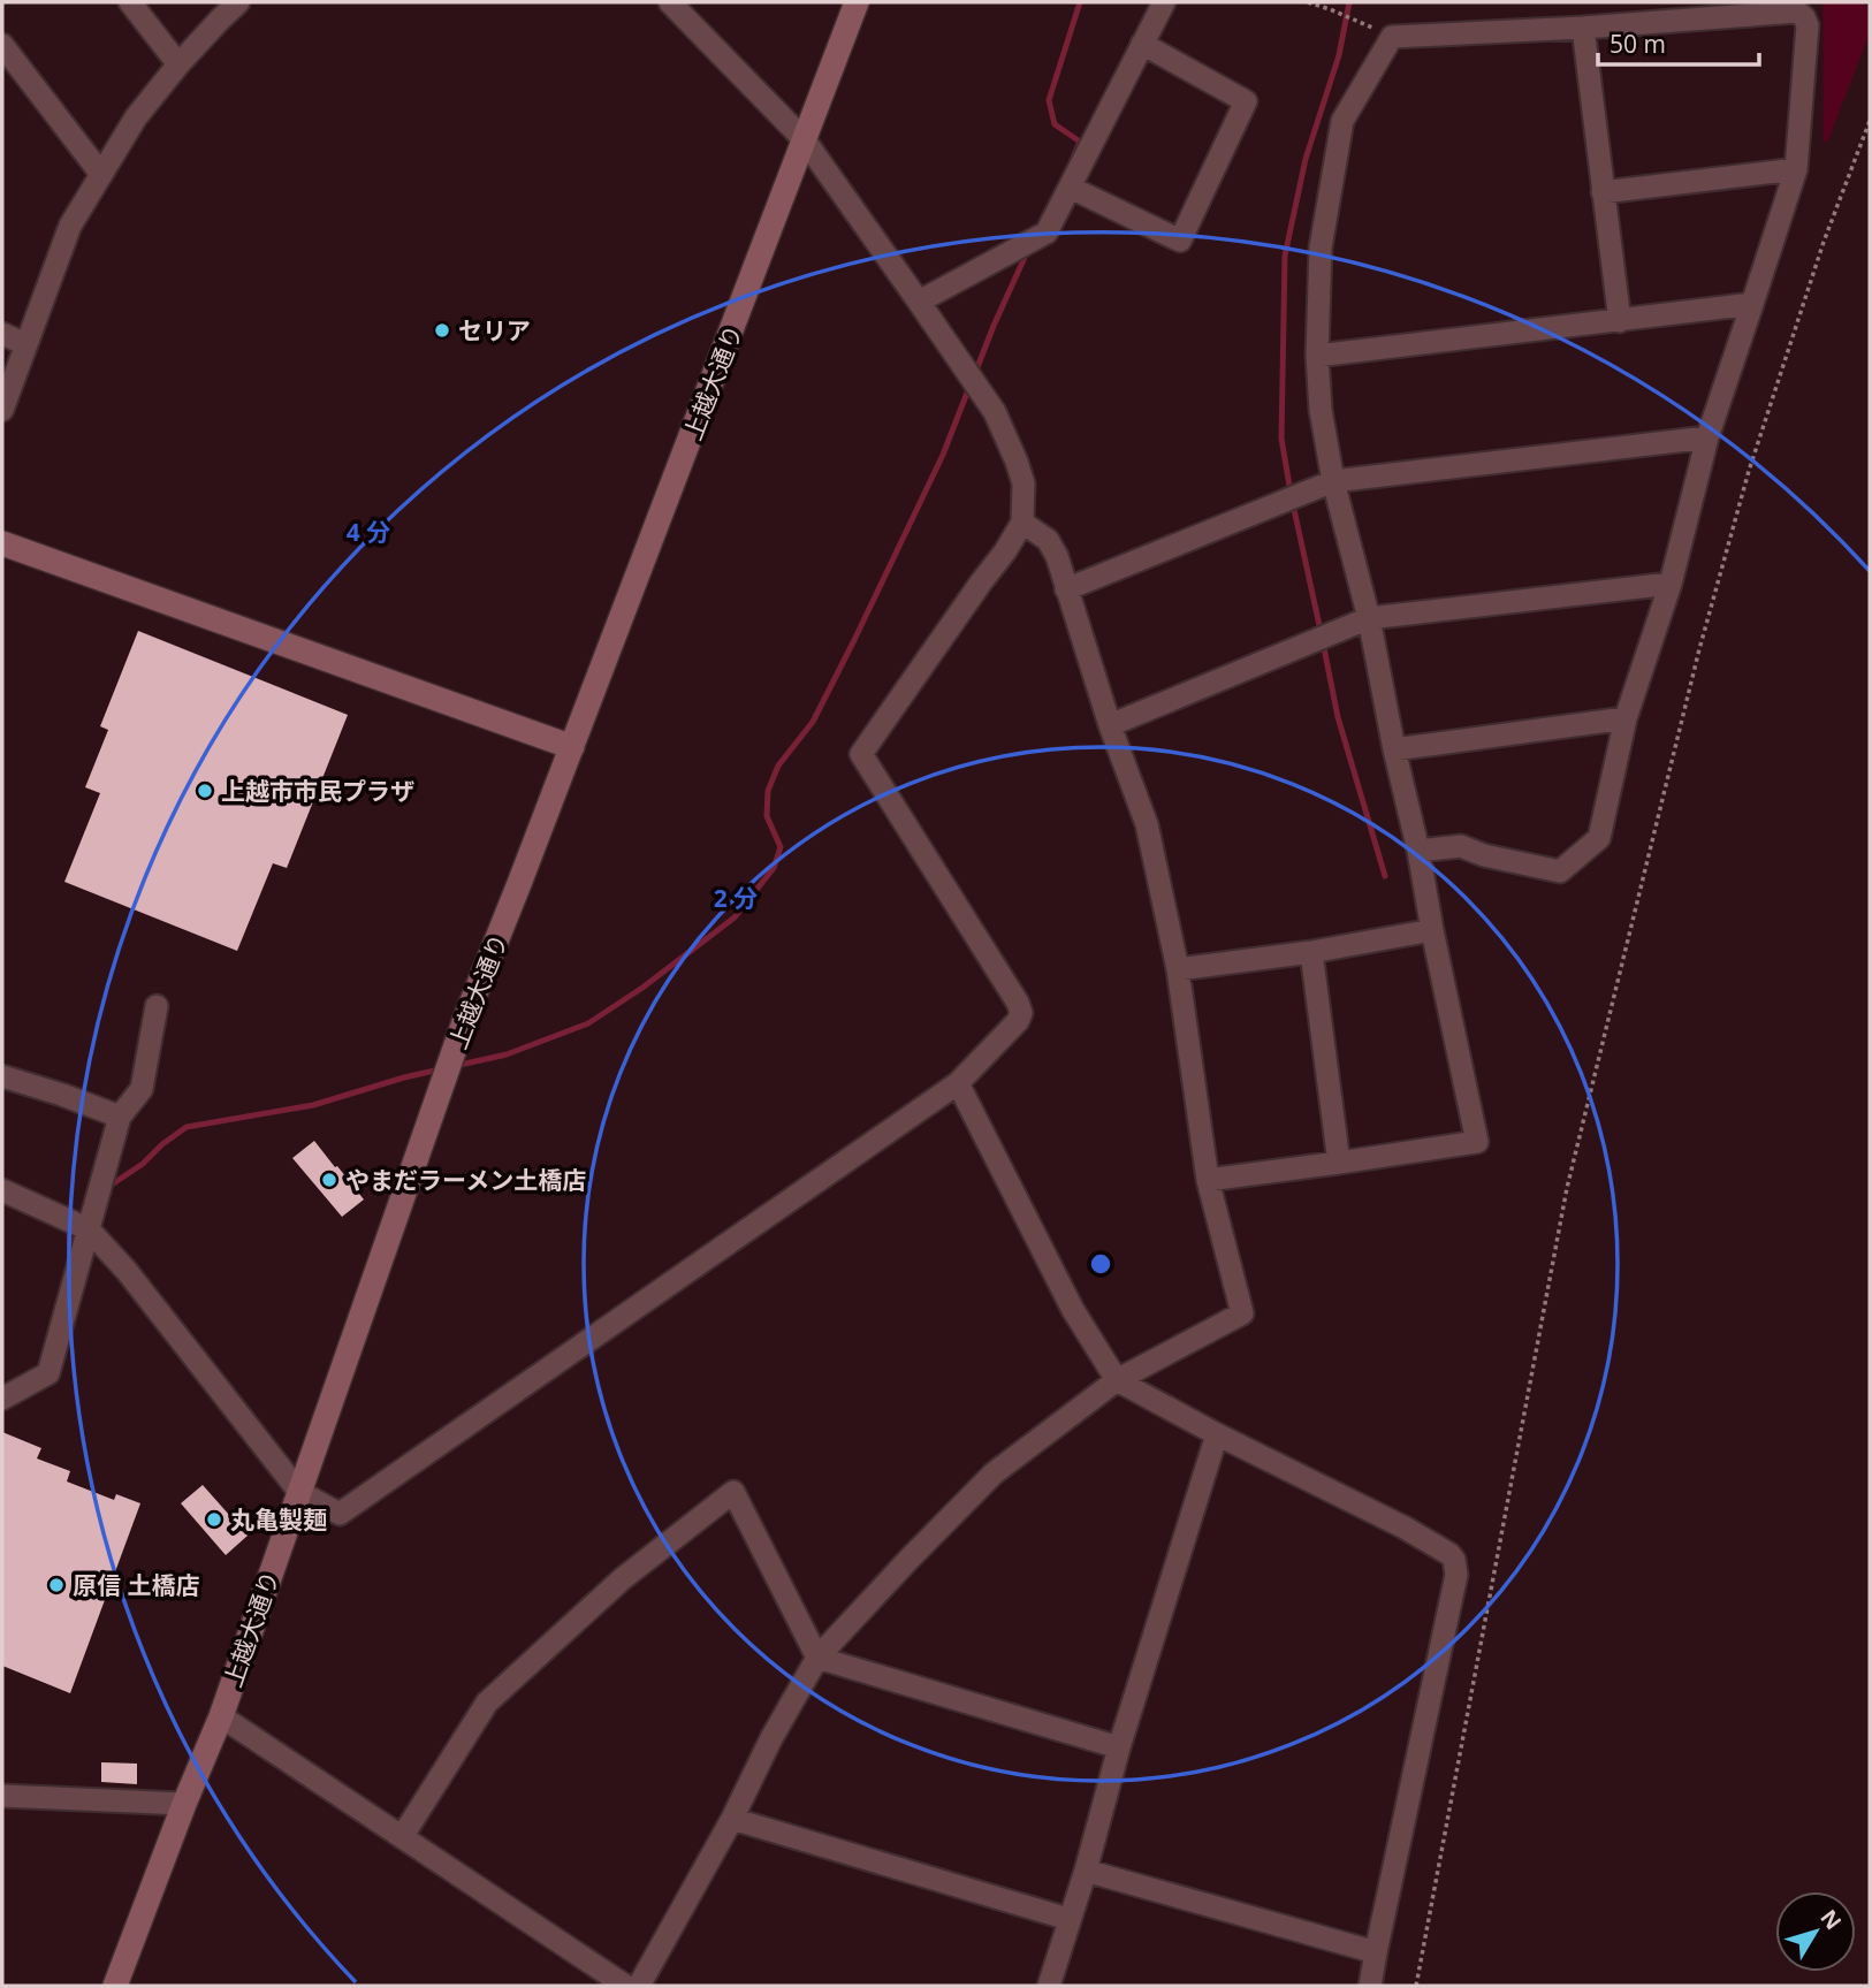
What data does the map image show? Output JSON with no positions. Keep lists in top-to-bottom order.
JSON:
{
  "streets": {
    "main road": ["上越大通り"]
  },
  "places": [
    "セリア",
    "上越市市民プラザ",
    "やまだラーメン土橋店",
    "丸亀製麺",
    "原信 土橋店"
  ],
  "scale_bar": "50 m",
  "north": "top right",
  "rings": ["4 分", "2 分"]
}
